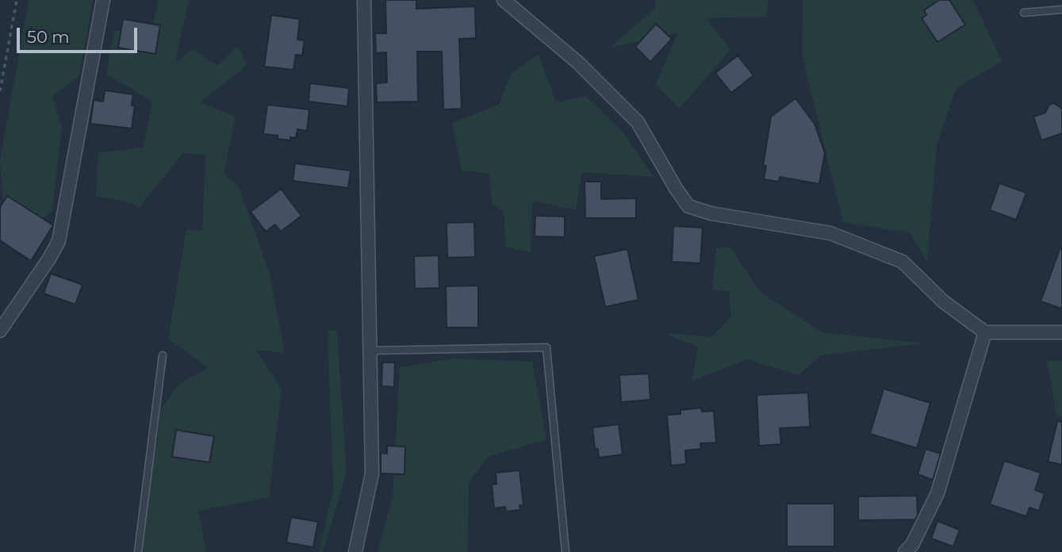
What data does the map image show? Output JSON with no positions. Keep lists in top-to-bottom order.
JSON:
{
  "scale_bar": "50 m"
}
